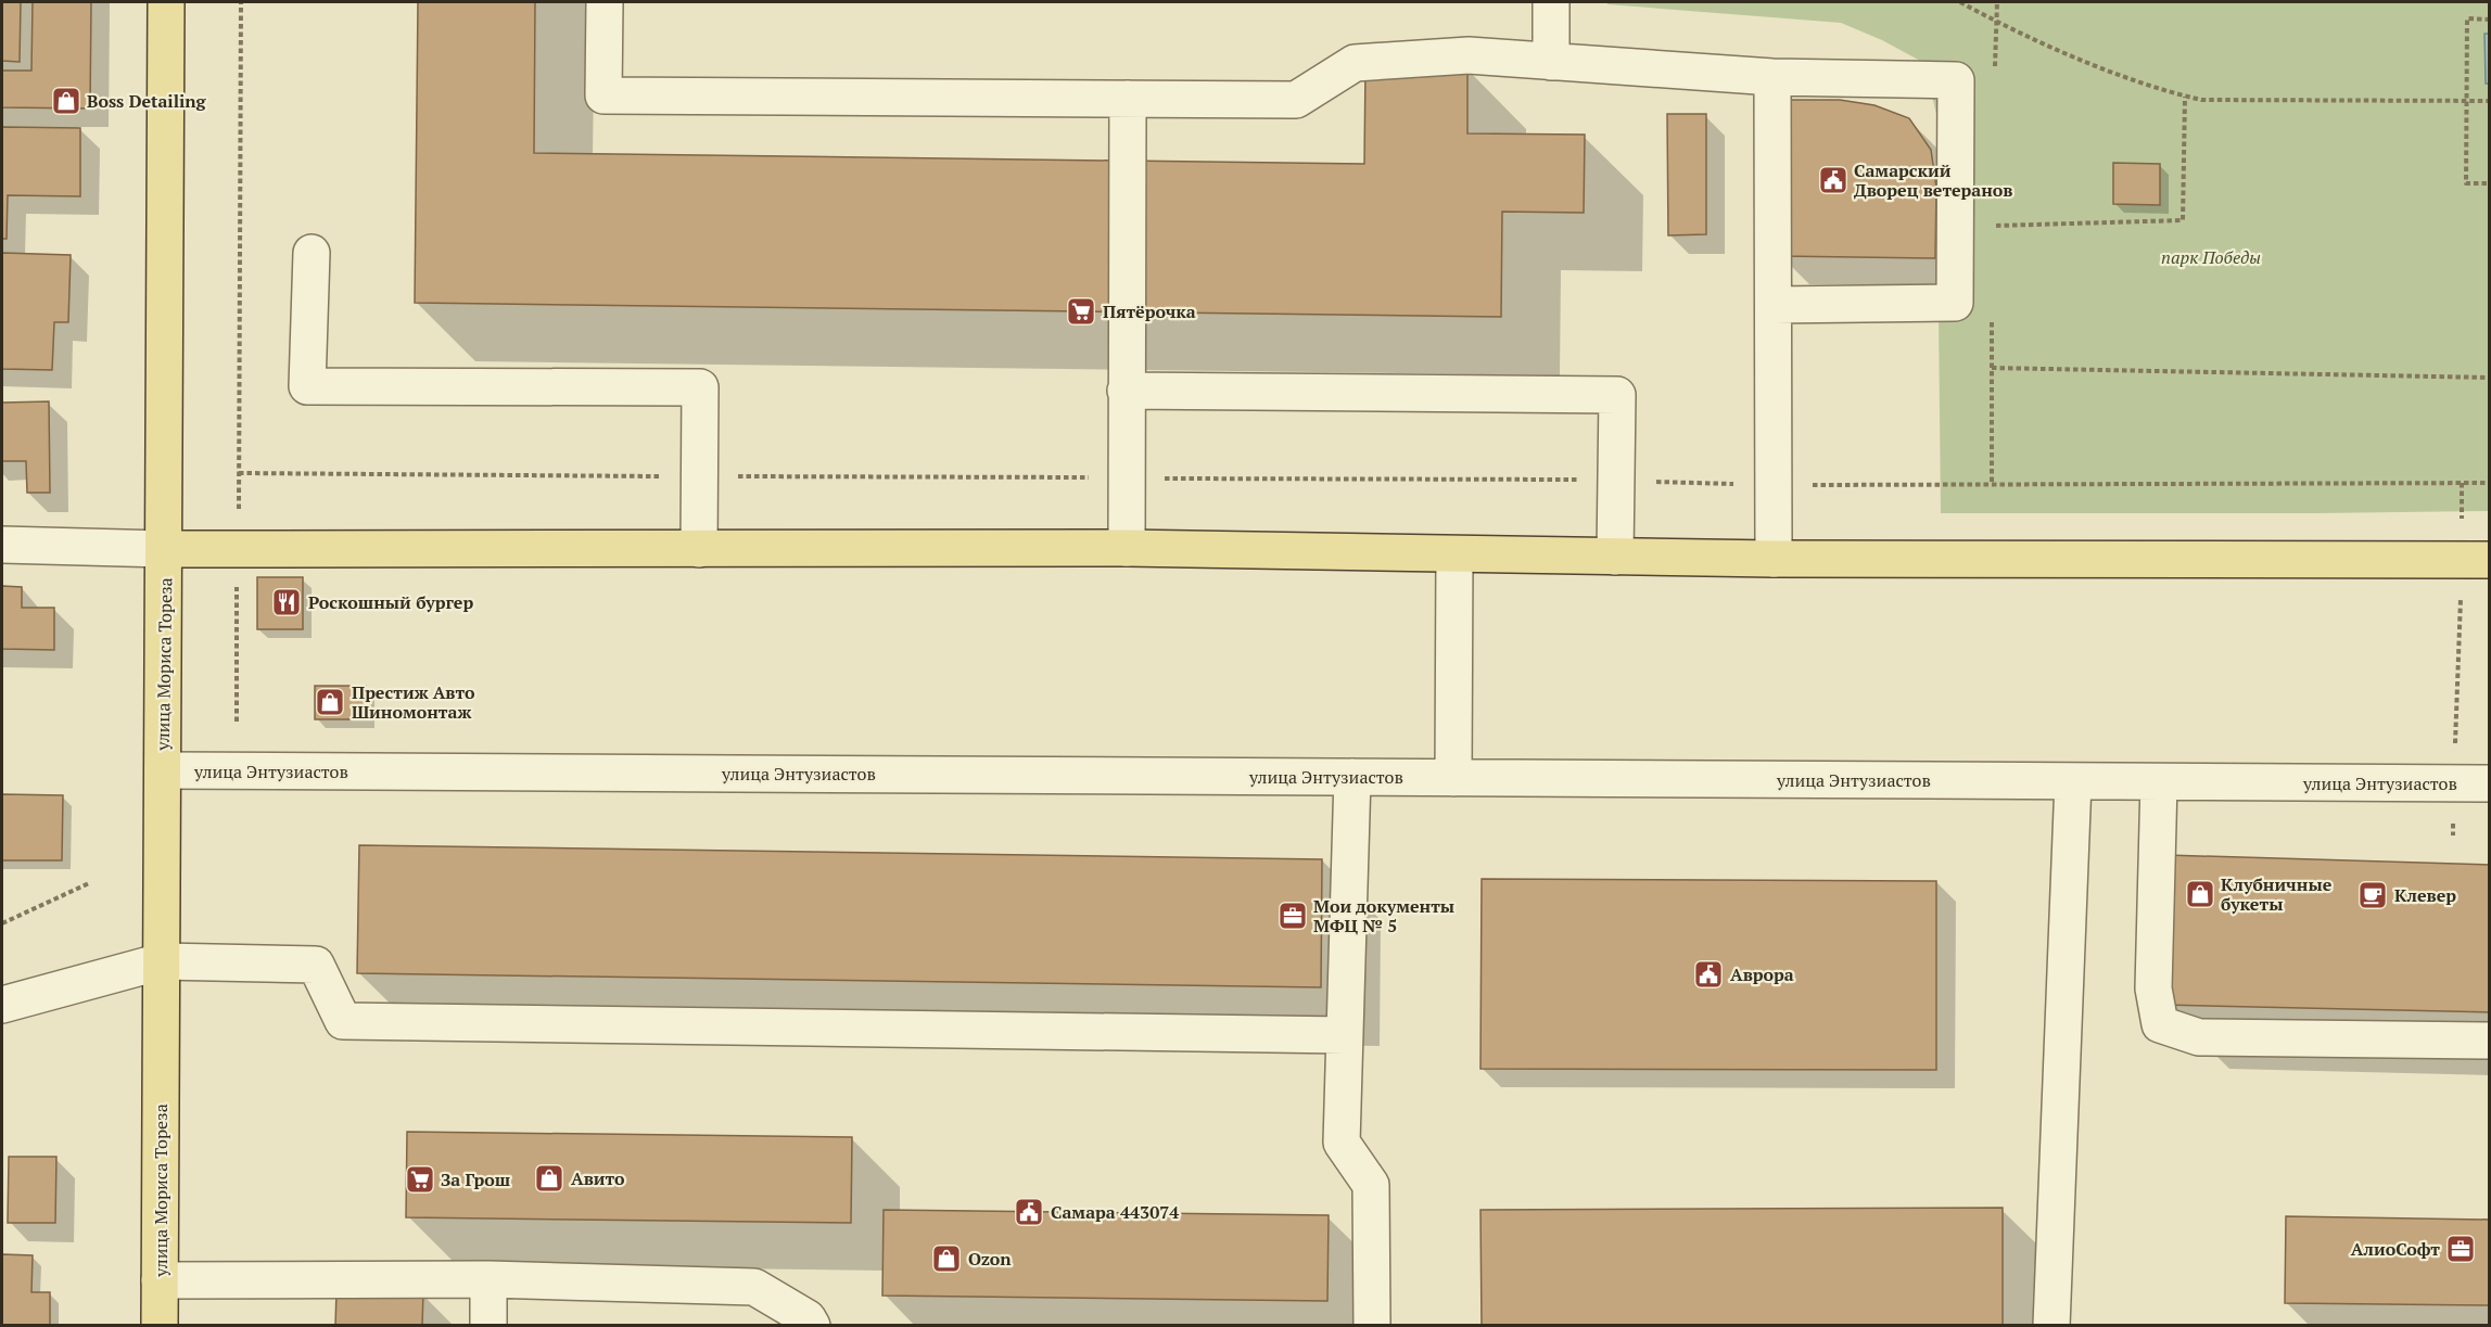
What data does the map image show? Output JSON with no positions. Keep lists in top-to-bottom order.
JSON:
{
  "streets": {
    "main road": ["улица Мориса Тореза"],
    "street": ["улица Энтузиастов"]
  },
  "crossings": [
    ["улица Мориса Тореза", "улица Энтузиастов"]
  ],
  "parks": ["парк Победы"],
  "places": {
    "shop": [
      "Boss Detailing",
      "Престиж Авто Шиномонтаж",
      "Клубничные букеты",
      "Авито",
      "Ozon"
    ],
    "public building": ["Самарский Дворец ветеранов", "Аврора", "Самара 443074"],
    "supermarket": ["Пятёрочка", "За Грош"],
    "restaurant": ["Роскошный бургер"],
    "cafe": ["Клевер"],
    "office": ["Мои документы МФЦ № 5", "АлиоСофт"]
  }
}
